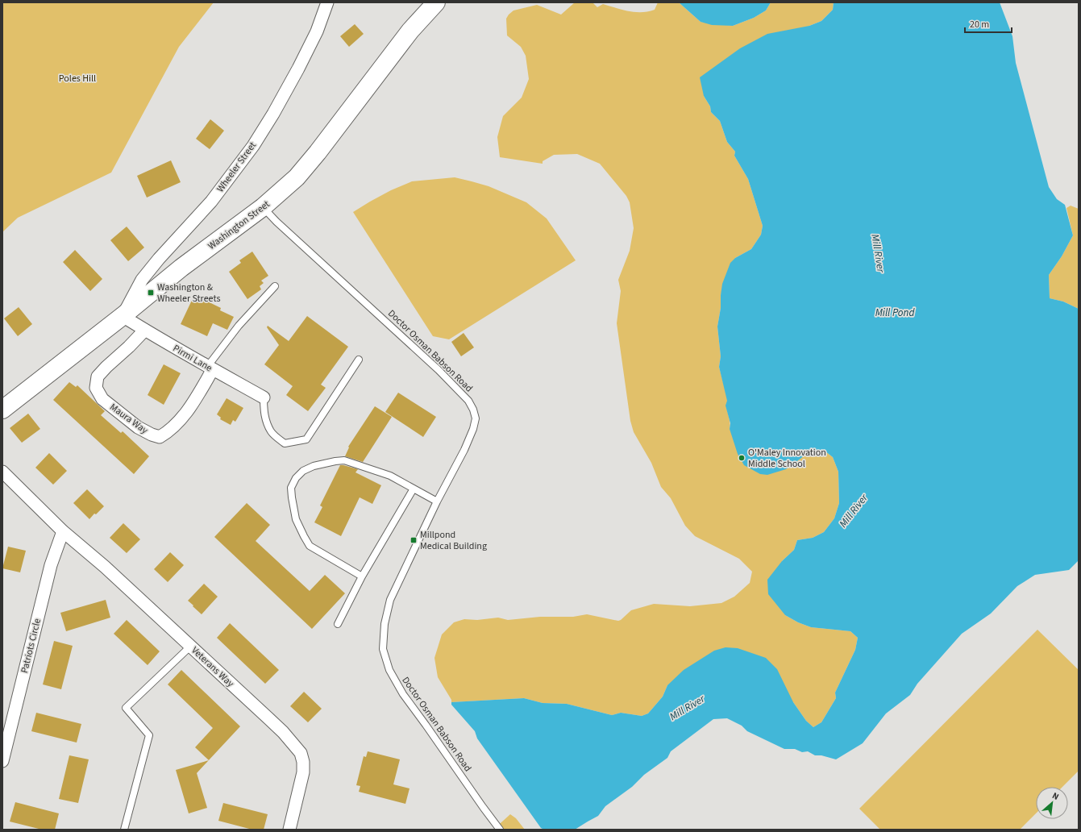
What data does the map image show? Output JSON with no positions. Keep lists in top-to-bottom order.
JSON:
{
  "streets": {
    "main road": ["Washington Street"],
    "street": [
      "Wheeler Street",
      "Pirmi Lane",
      "Maura Way",
      "Patriots Circle",
      "Veterans Way"
    ],
    "lane": ["Doctor Osman Babson Road"]
  },
  "crossings": [
    ["Wheeler Street", "Washington Street"],
    ["Wheeler Street", "Pirmi Lane"],
    ["Washington Street", "Doctor Osman Babson Road"],
    ["Washington Street", "Pirmi Lane"],
    ["Pirmi Lane", "Maura Way"],
    ["Patriots Circle", "Veterans Way"]
  ],
  "water": ["Mill River", "Mill Pond"],
  "parks": ["Poles Hill"],
  "places": {
    "transit": ["Washington & Wheeler Streets", "Millpond Medical Building"],
    "other": ["O'Maley Innovation Middle School"]
  },
  "scale_bar": "20 m",
  "north": "top right"
}
